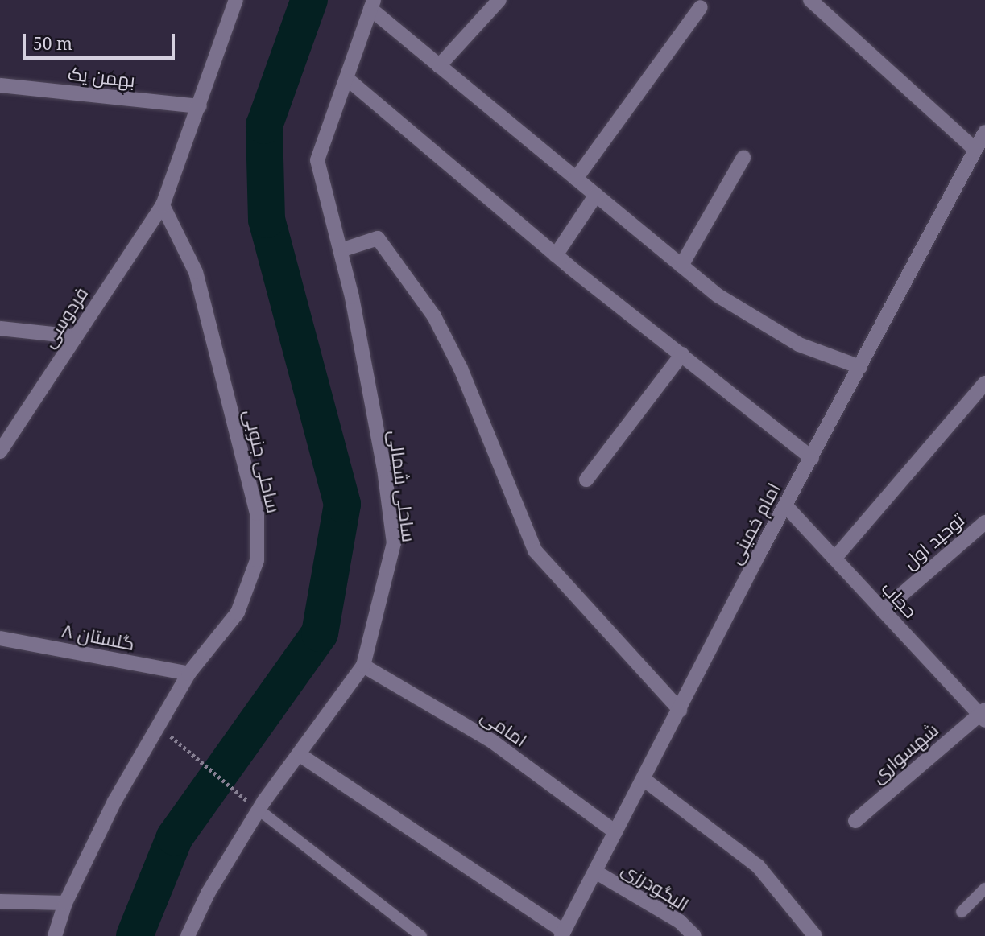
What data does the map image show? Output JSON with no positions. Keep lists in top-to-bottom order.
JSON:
{
  "streets": {
    "street": [
      "بهمن یک",
      "فردوسی",
      "ساحلی جنوبی",
      "ساحلی شمالی",
      "امام خمینی",
      "توحید اول",
      "حجاب",
      "گلستان ۸",
      "امامی",
      "شهسواری",
      "الیگودرزی"
    ]
  },
  "crossings": [
    ["فردوسی", "ساحلی جنوبی"],
    ["ساحلی جنوبی", "گلستان ۸"],
    ["ساحلی شمالی", "امامی"],
    ["امام خمینی", "حجاب"],
    ["امام خمینی", "امامی"],
    ["امام خمینی", "الیگودرزی"],
    ["توحید اول", "حجاب"],
    ["حجاب", "شهسواری"]
  ],
  "scale_bar": "50 m"
}
